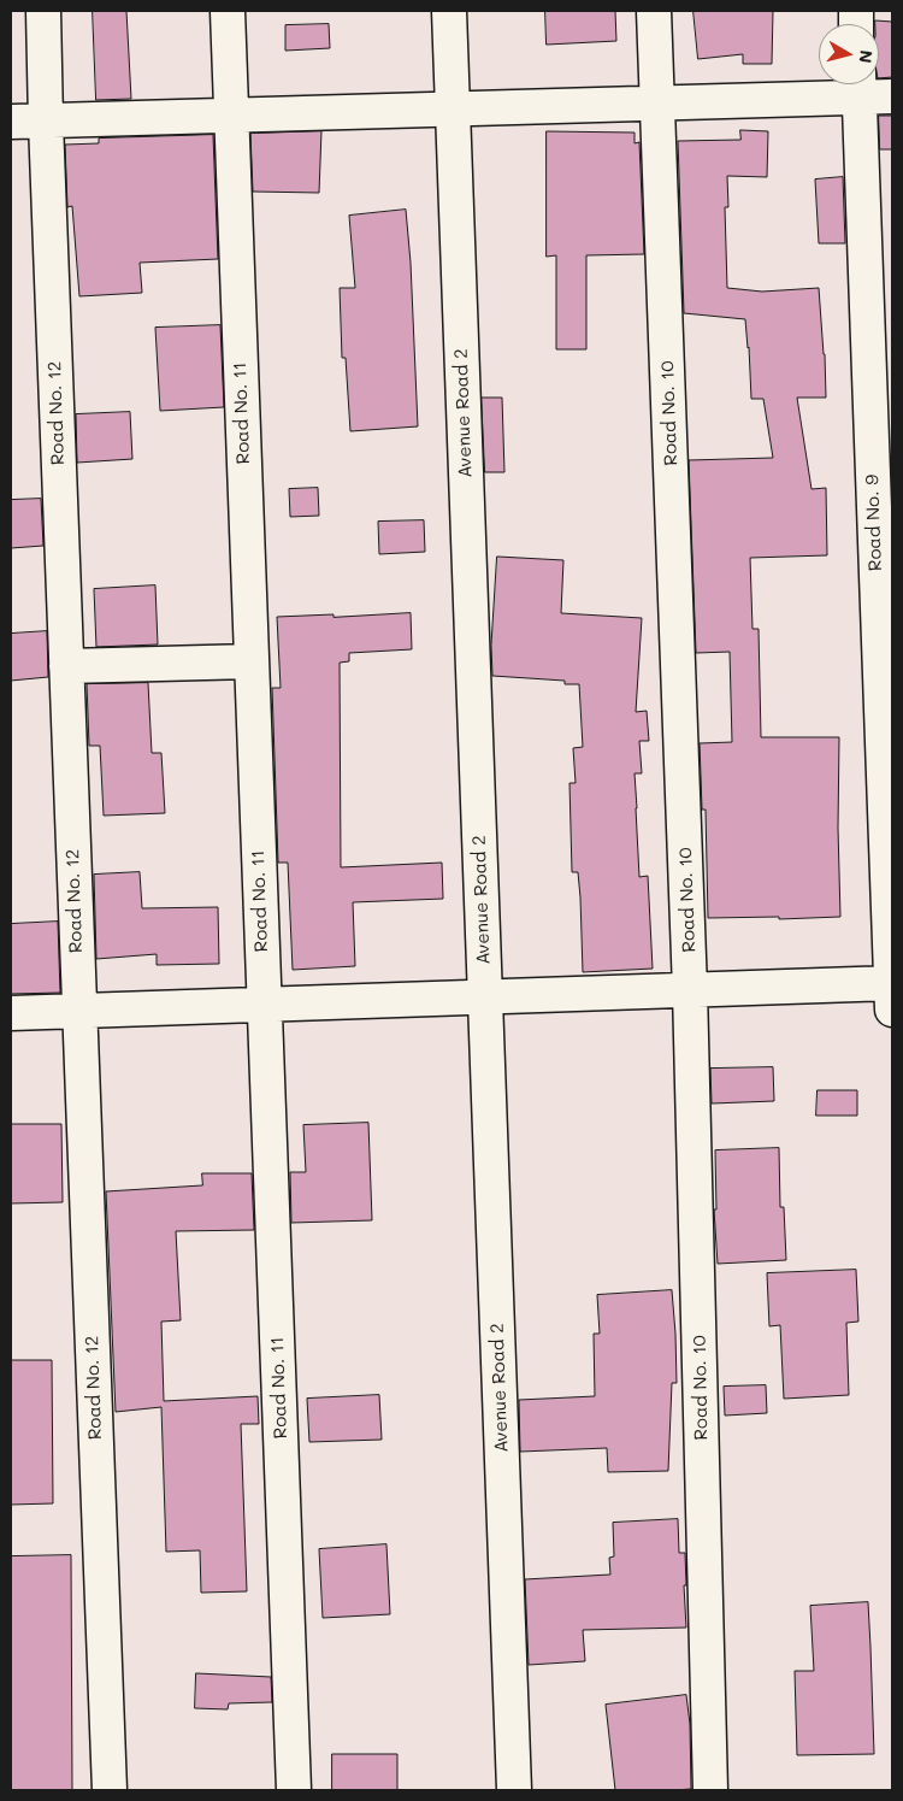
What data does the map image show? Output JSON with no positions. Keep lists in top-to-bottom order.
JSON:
{
  "streets": {
    "street": [
      "Road No. 12",
      "Road No. 11",
      "Avenue Road 2",
      "Road No. 10",
      "Road No. 9"
    ]
  },
  "north": "right"
}
